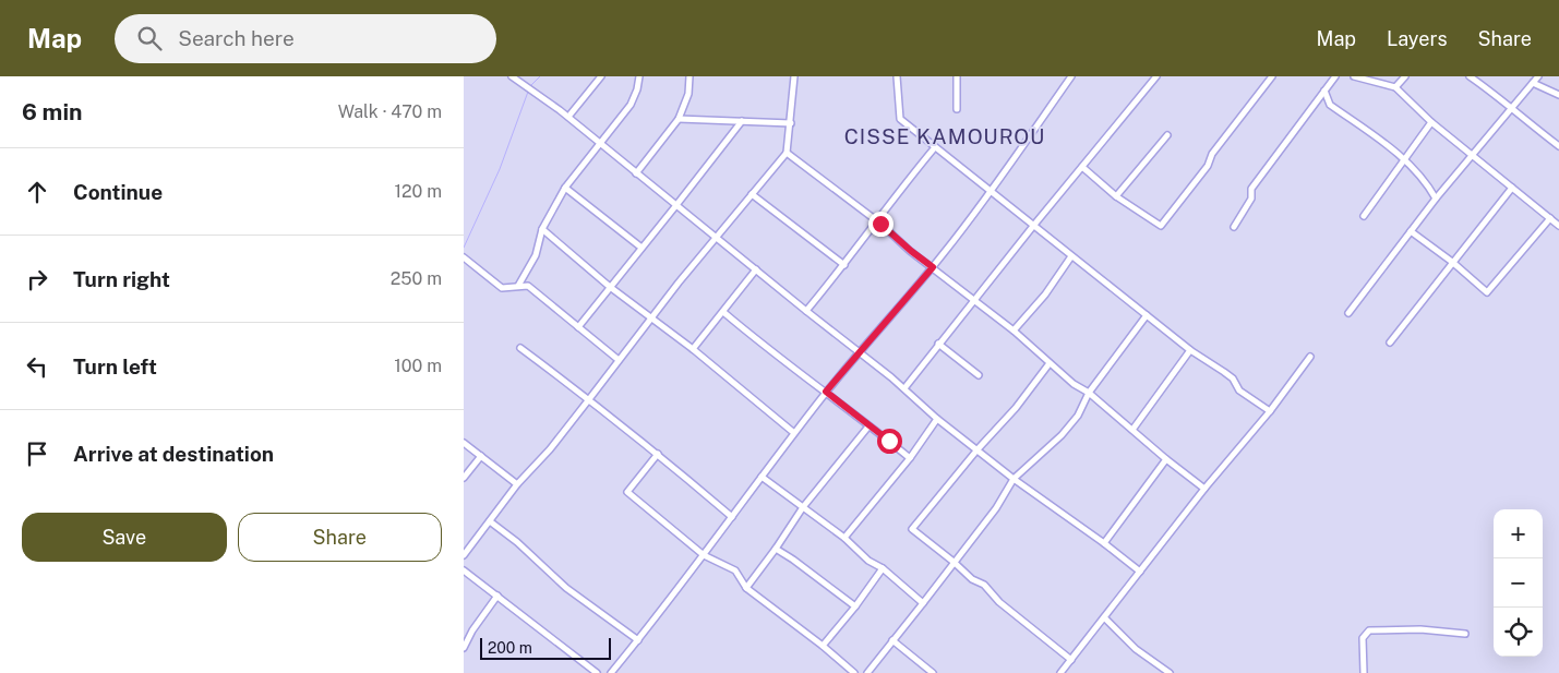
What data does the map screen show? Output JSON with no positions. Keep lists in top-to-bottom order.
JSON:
{
  "districts": ["CISSE KAMOUROU"],
  "scale_bar": "200 m",
  "page": {
    "header": "Map",
    "search": "Search here",
    "nav": ["Map", "Layers", "Share"],
    "heading": ["6 min", "Walk · 470 m"],
    "list": [
      ["Continue", "120 m"],
      ["Turn right", "250 m"],
      ["Turn left", "100 m"],
      "Arrive at destination"
    ],
    "buttons": ["Save", "Share"],
    "map_buttons": ["+", "−"],
    "scale": "200 m"
  }
}
